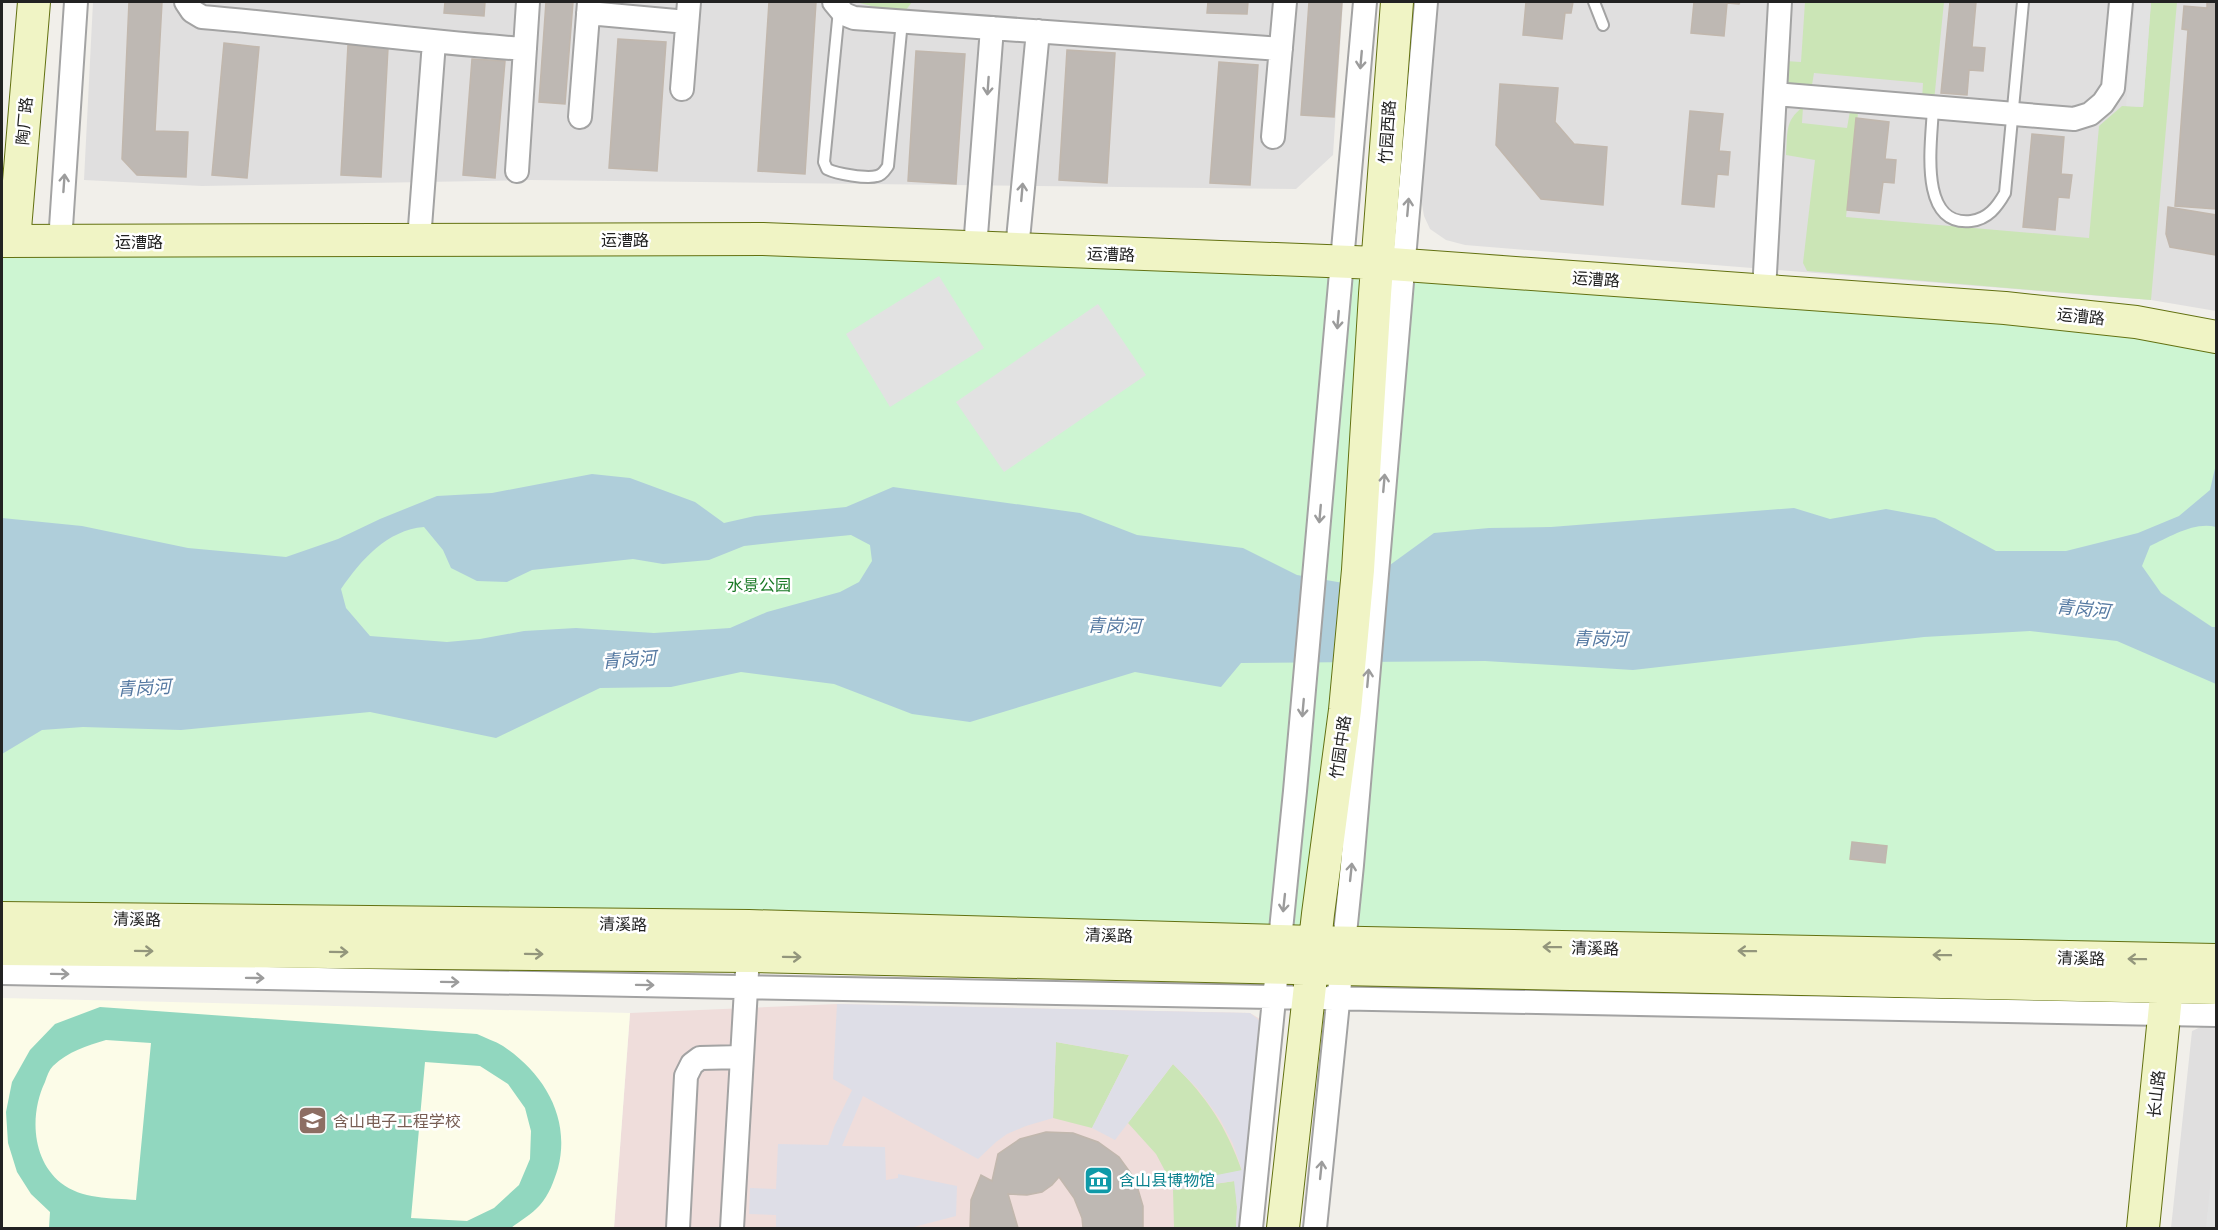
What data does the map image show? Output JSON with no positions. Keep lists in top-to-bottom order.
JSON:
{
  "streets": {
    "main road": [
      "陶厂路",
      "竹园西路",
      "运漕路",
      "竹园中路",
      "清溪路",
      "长山路"
    ]
  },
  "crossings": [
    ["陶厂路", "运漕路"],
    ["竹园西路", "运漕路"],
    ["竹园西路", "竹园中路"],
    ["运漕路", "竹园中路"],
    ["竹园中路", "清溪路"],
    ["清溪路", "长山路"]
  ],
  "water": ["青岗河"],
  "parks": ["水景公园"],
  "places": {
    "school or university": ["含山电子工程学校"],
    "museum": ["含山县博物馆"]
  }
}
